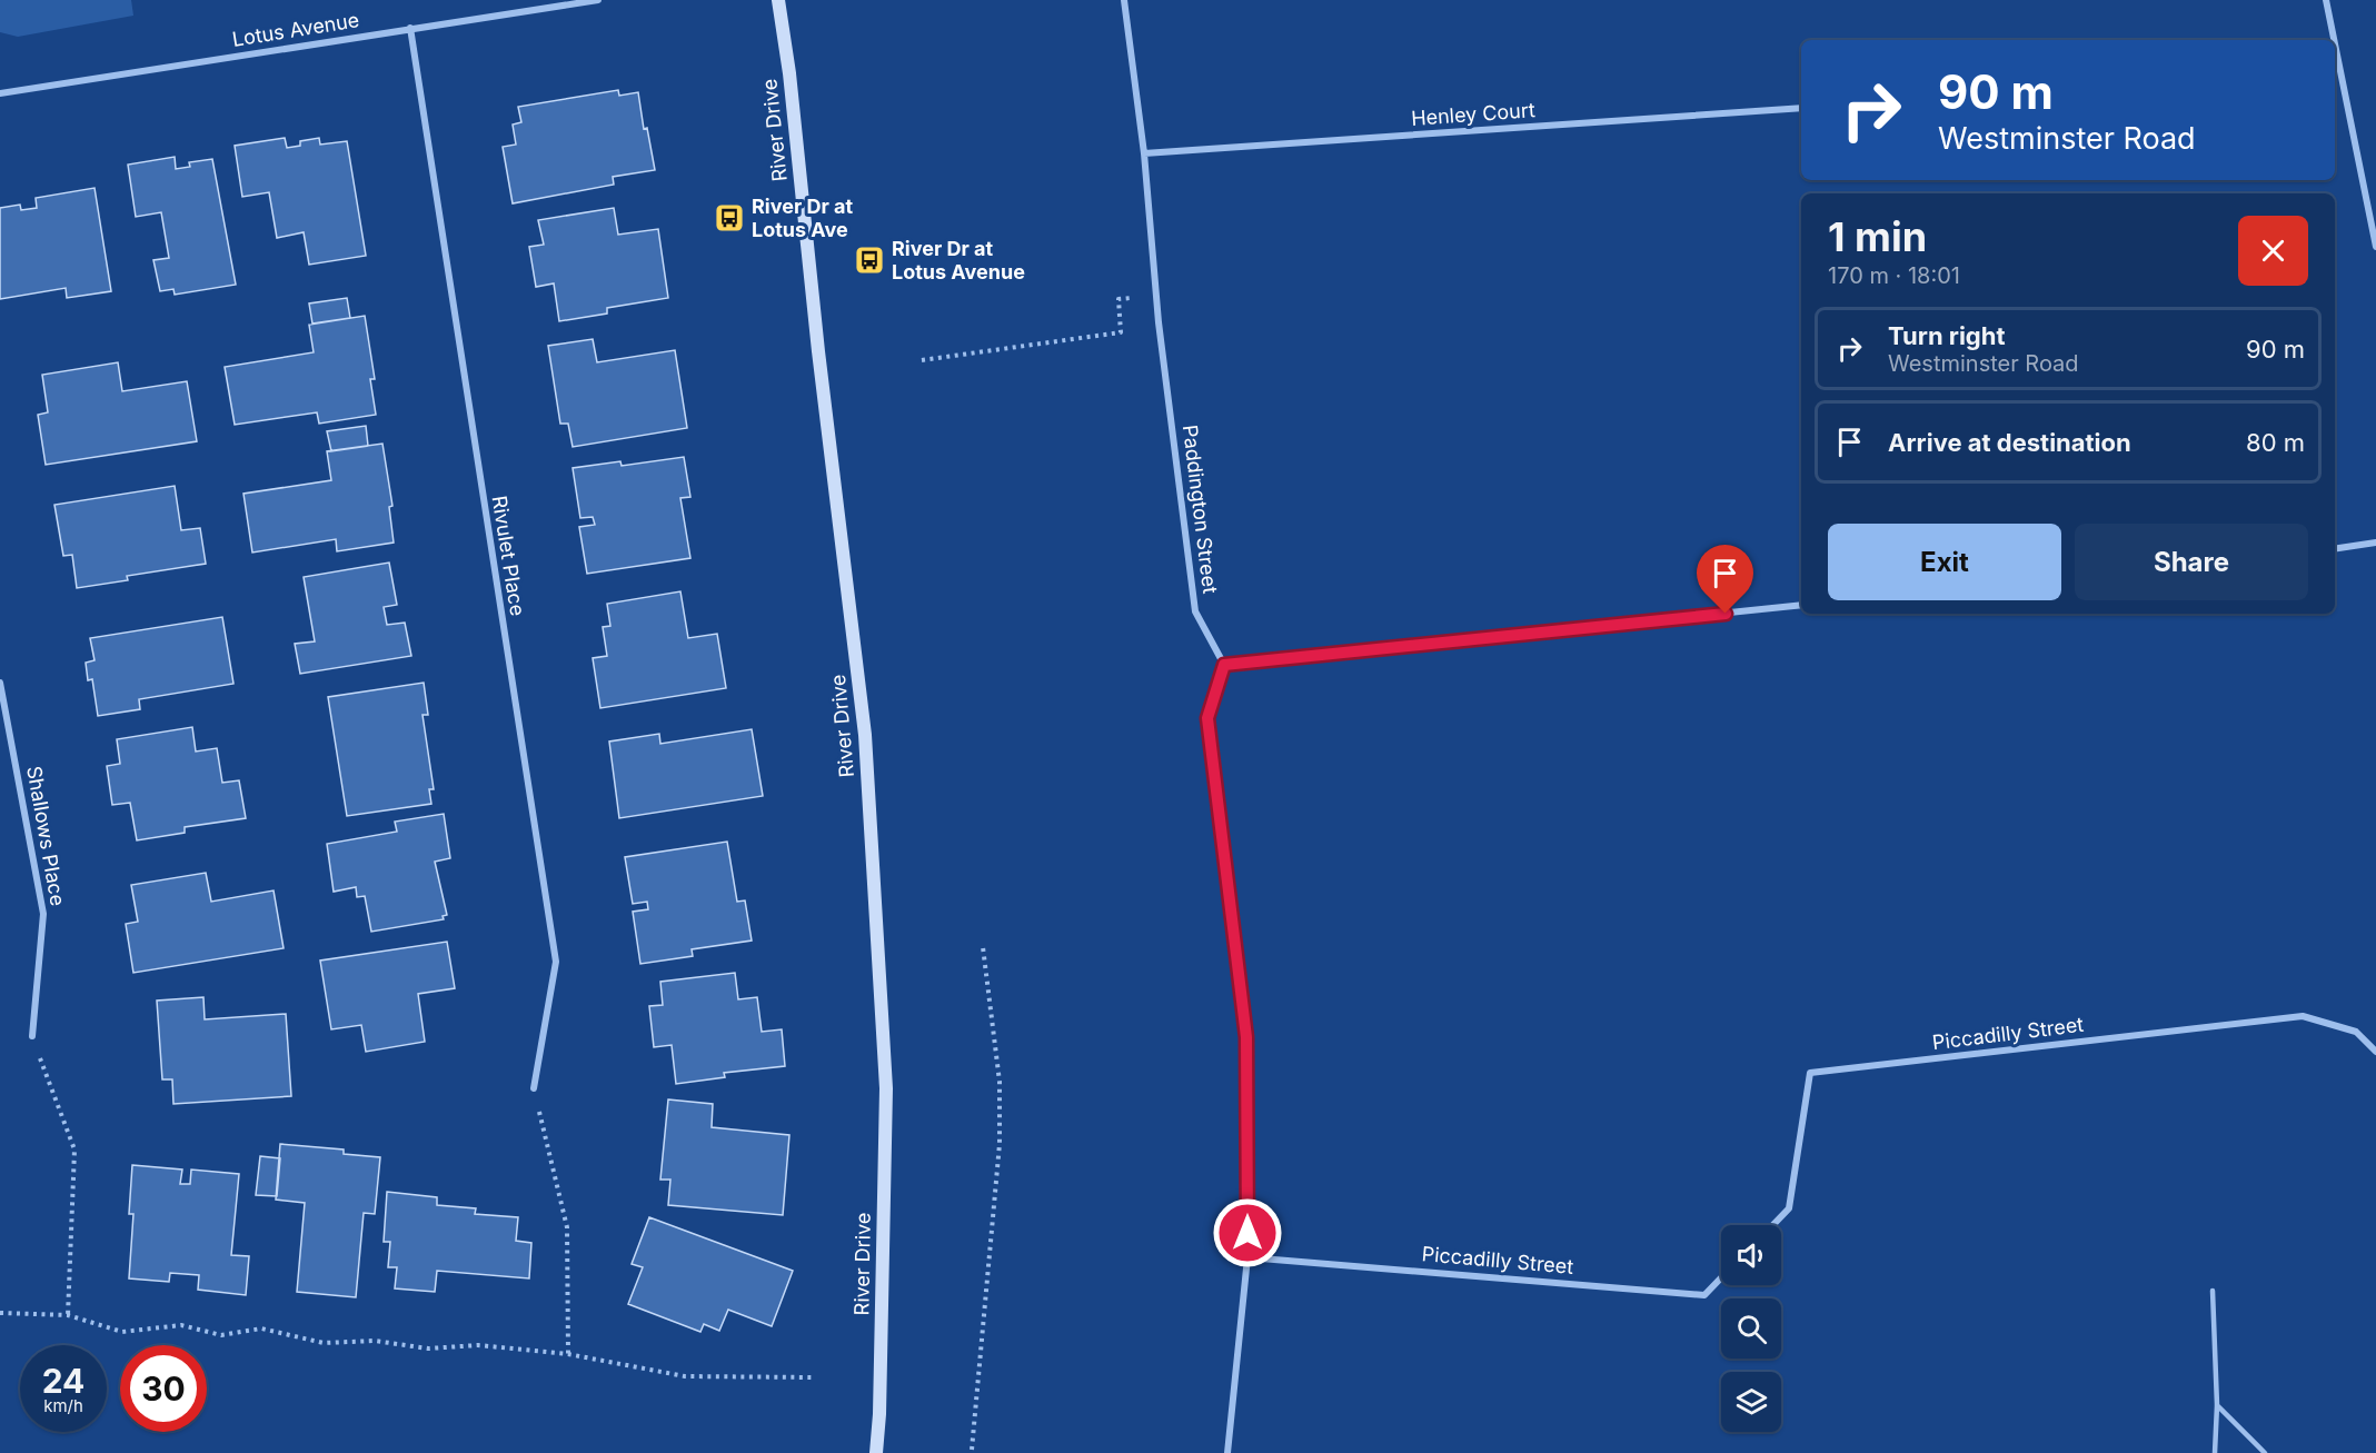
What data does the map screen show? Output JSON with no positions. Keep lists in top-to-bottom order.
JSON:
{
  "streets": {
    "main road": ["River Drive"],
    "street": [
      "Lotus Avenue",
      "Henley Court",
      "Paddington Street",
      "Rivulet Place",
      "Shallows Place",
      "Piccadilly Street"
    ]
  },
  "crossings": [
    ["Lotus Avenue", "Rivulet Place"],
    ["Henley Court", "Paddington Street"]
  ],
  "places": {
    "bus stop": ["River Dr at Lotus Ave", "River Dr at Lotus Avenue"]
  },
  "page": {
    "turn": ["90 m", "Westminster Road"],
    "heading": ["1 min", "170 m · 18:01"],
    "list": [
      {
        "name": "Turn right",
        "note": "Westminster Road",
        "value": "90 m"
      },
      {
        "name": "Arrive at destination",
        "value": "80 m"
      }
    ],
    "buttons": ["Exit", "Share"],
    "speed": "24 km/h",
    "limit": "30"
  }
}
